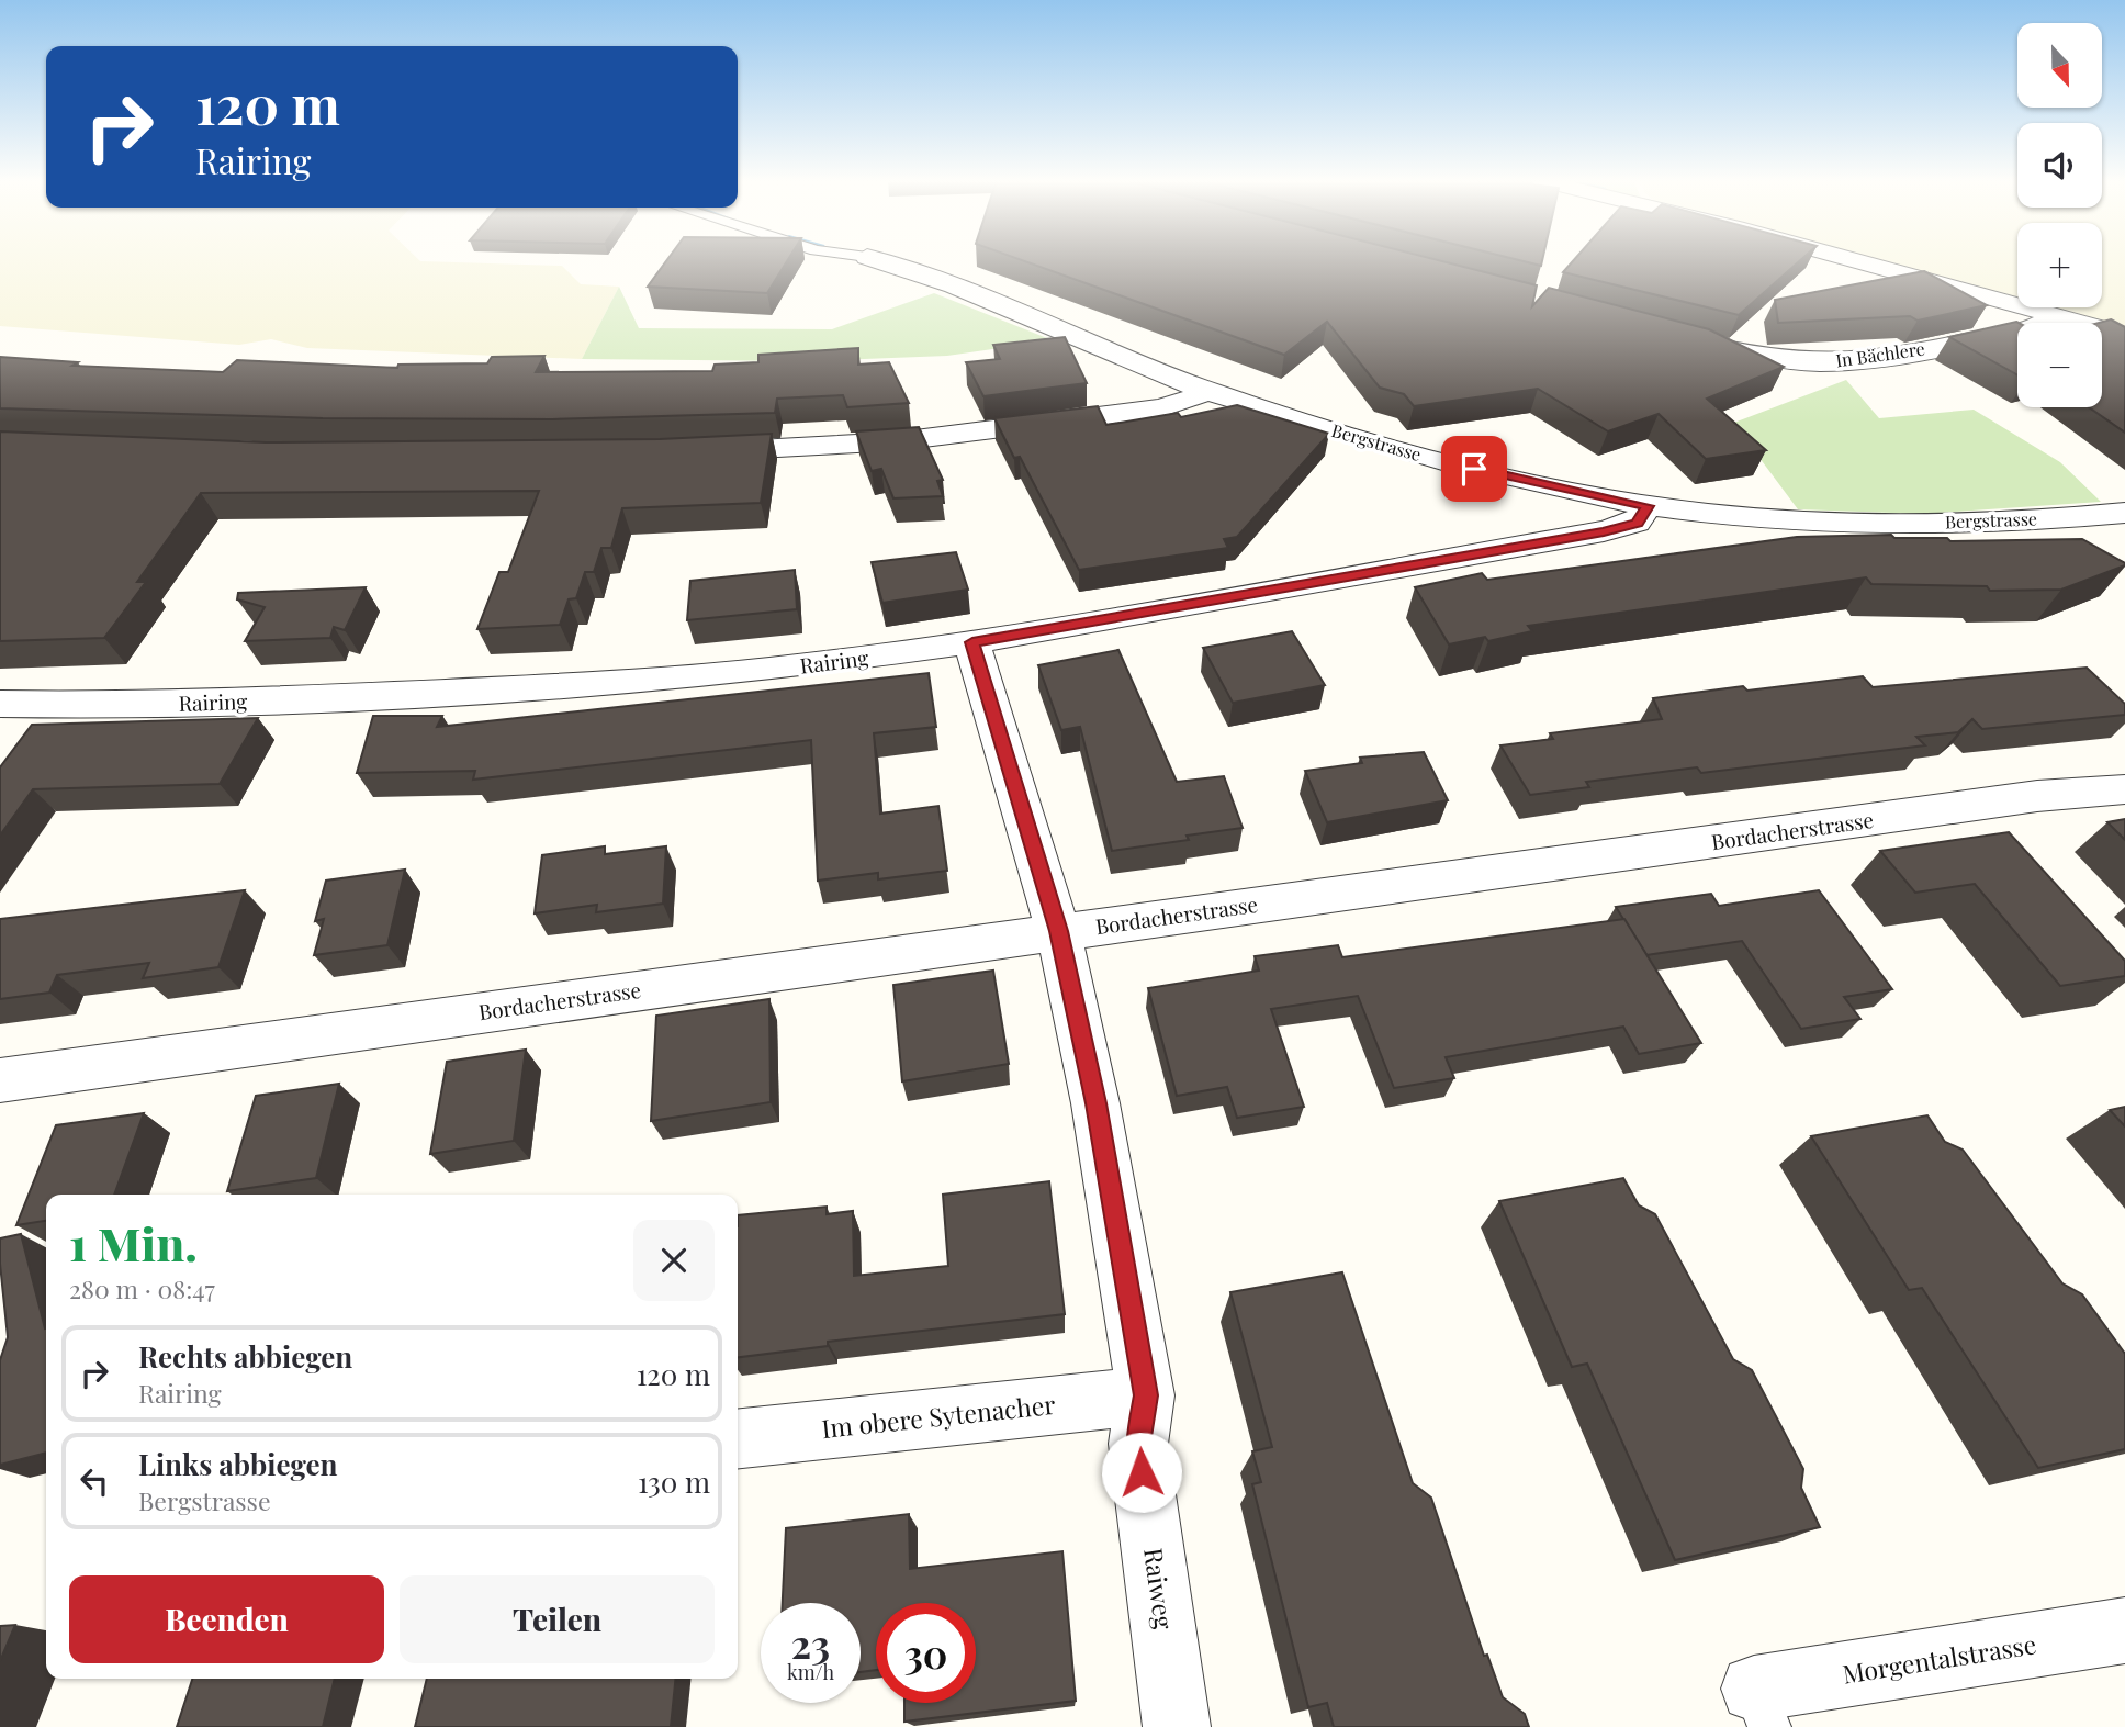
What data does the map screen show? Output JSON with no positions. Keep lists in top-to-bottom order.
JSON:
{
  "streets": {
    "street": [
      "In Bächlere",
      "Bergstrasse",
      "Rairing",
      "Bordacherstrasse",
      "Im obere Sytenacher",
      "Raiweg",
      "Morgentalstrasse"
    ]
  },
  "crossings": [
    ["Bergstrasse", "Rairing"],
    ["Rairing", "Raiweg"],
    ["Bordacherstrasse", "Raiweg"],
    ["Im obere Sytenacher", "Raiweg"]
  ],
  "north": "bottom",
  "page": {
    "map_buttons": ["+", "−"],
    "turn": ["120 m", "Rairing"],
    "heading": ["1 Min.", "280 m · 08:47"],
    "list": [
      {
        "name": "Rechts abbiegen",
        "note": "Rairing",
        "value": "120 m"
      },
      {
        "name": "Links abbiegen",
        "note": "Bergstrasse",
        "value": "130 m"
      }
    ],
    "buttons": ["Beenden", "Teilen"],
    "speed": "23 km/h",
    "limit": "30"
  }
}
